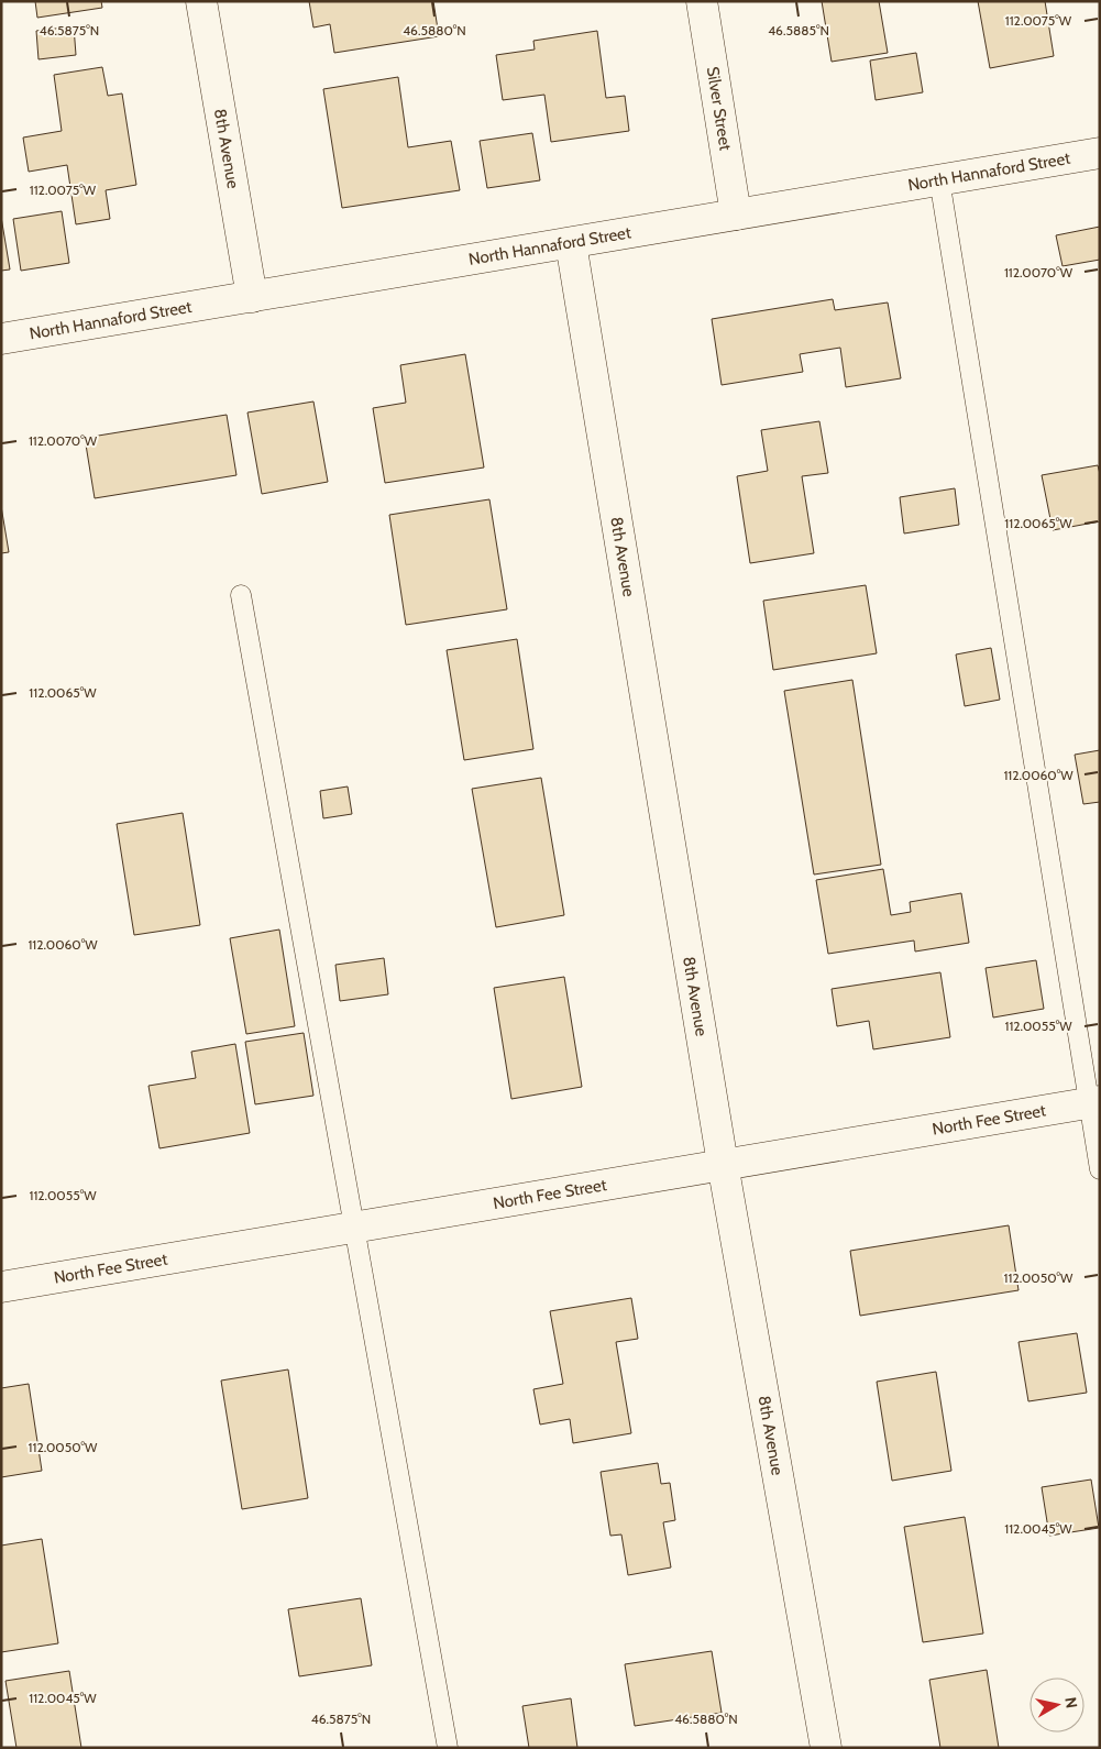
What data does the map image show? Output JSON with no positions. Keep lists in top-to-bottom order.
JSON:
{
  "streets": {
    "street": [
      "Silver Street",
      "8th Avenue",
      "North Hannaford Street",
      "North Fee Street"
    ]
  },
  "crossings": [
    ["Silver Street", "North Hannaford Street"],
    ["8th Avenue", "North Hannaford Street"],
    ["8th Avenue", "North Fee Street"]
  ],
  "north": "right",
  "coordinates": [
    "112.0075°W",
    "46.5875°N",
    "46.5880°N",
    "46.5885°N",
    "112.0070°W",
    "112.0065°W",
    "112.0060°W",
    "112.0055°W",
    "112.0050°W",
    "112.0045°W"
  ]
}
